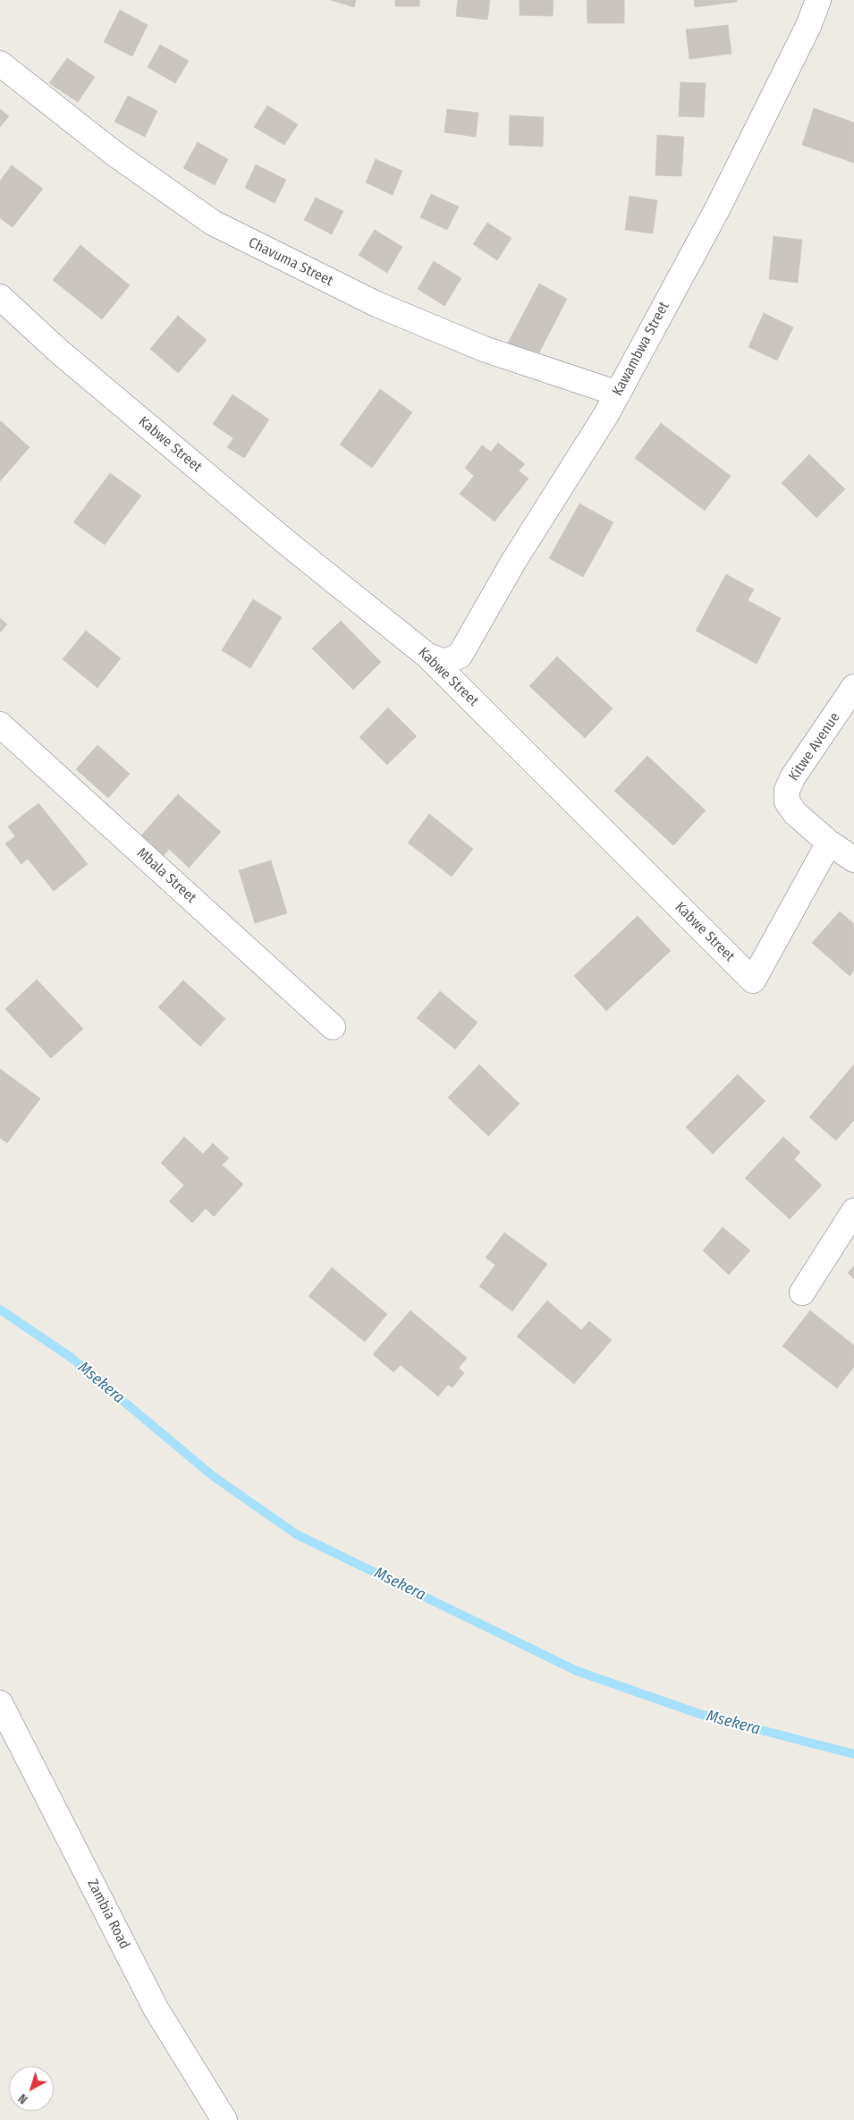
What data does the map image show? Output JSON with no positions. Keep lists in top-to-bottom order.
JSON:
{
  "streets": {
    "street": [
      "Chavuma Street",
      "Kawambwa Street",
      "Kabwe Street",
      "Kitwe Avenue",
      "Mbala Street",
      "Zambia Road"
    ]
  },
  "crossings": [
    ["Chavuma Street", "Kawambwa Street"],
    ["Kawambwa Street", "Kabwe Street"],
    ["Kabwe Street", "Kitwe Avenue"]
  ],
  "water": ["Msekera"],
  "north": "bottom left"
}
